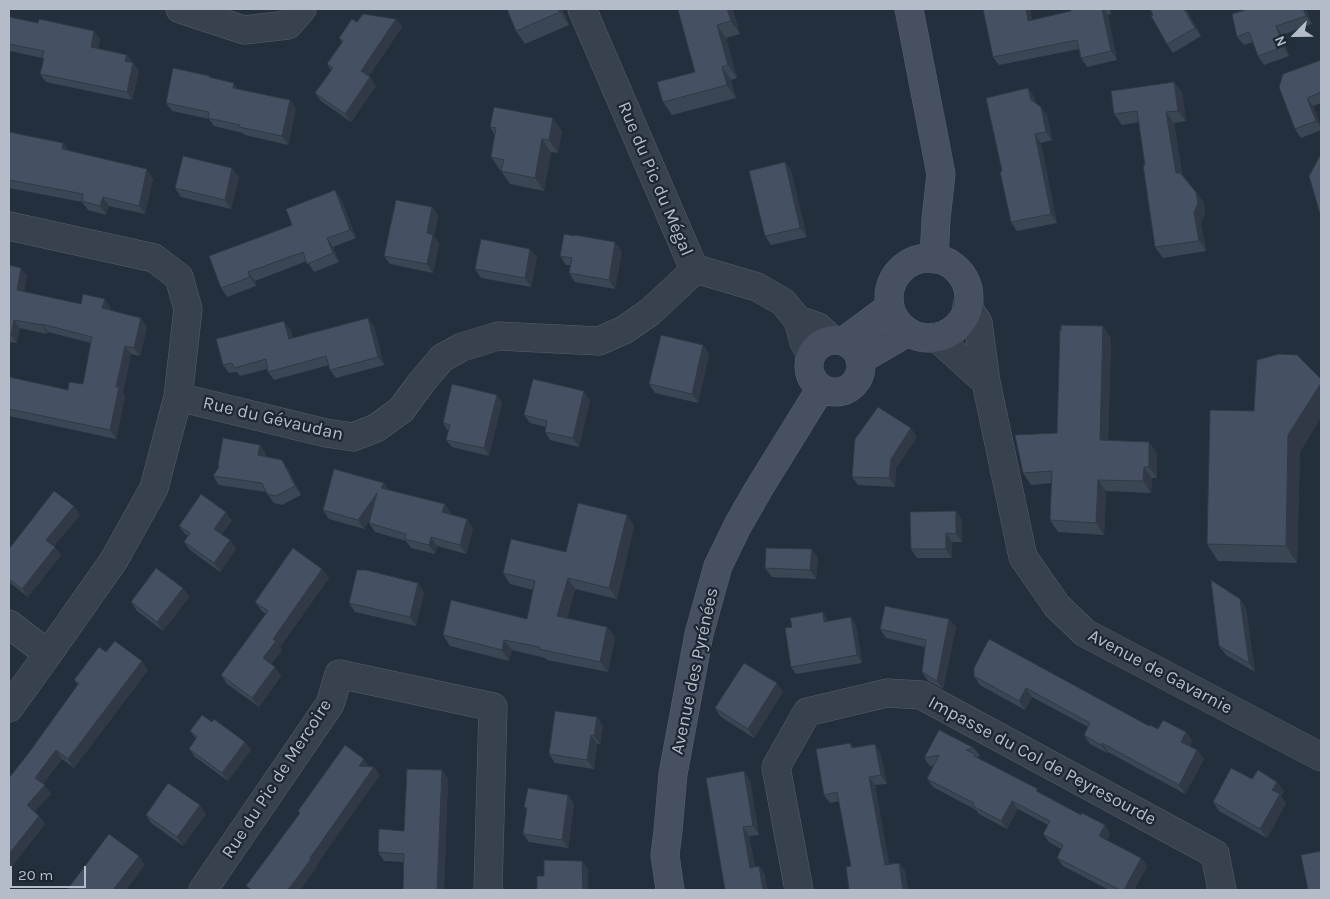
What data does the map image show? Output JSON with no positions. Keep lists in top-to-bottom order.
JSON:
{
  "streets": {
    "main road": ["Avenue des Pyrénées"],
    "street": [
      "Rue du Pic du Mégal",
      "Rue du Gévaudan",
      "Avenue de Gavarnie",
      "Impasse du Col de Peyresourde",
      "Rue du Pic de Mercoire"
    ]
  },
  "crossings": [
    ["Rue du Pic du Mégal", "Rue du Gévaudan"],
    ["Rue du Pic du Mégal", "Avenue des Pyrénées"]
  ],
  "scale_bar": "20 m",
  "north": "bottom left"
}
